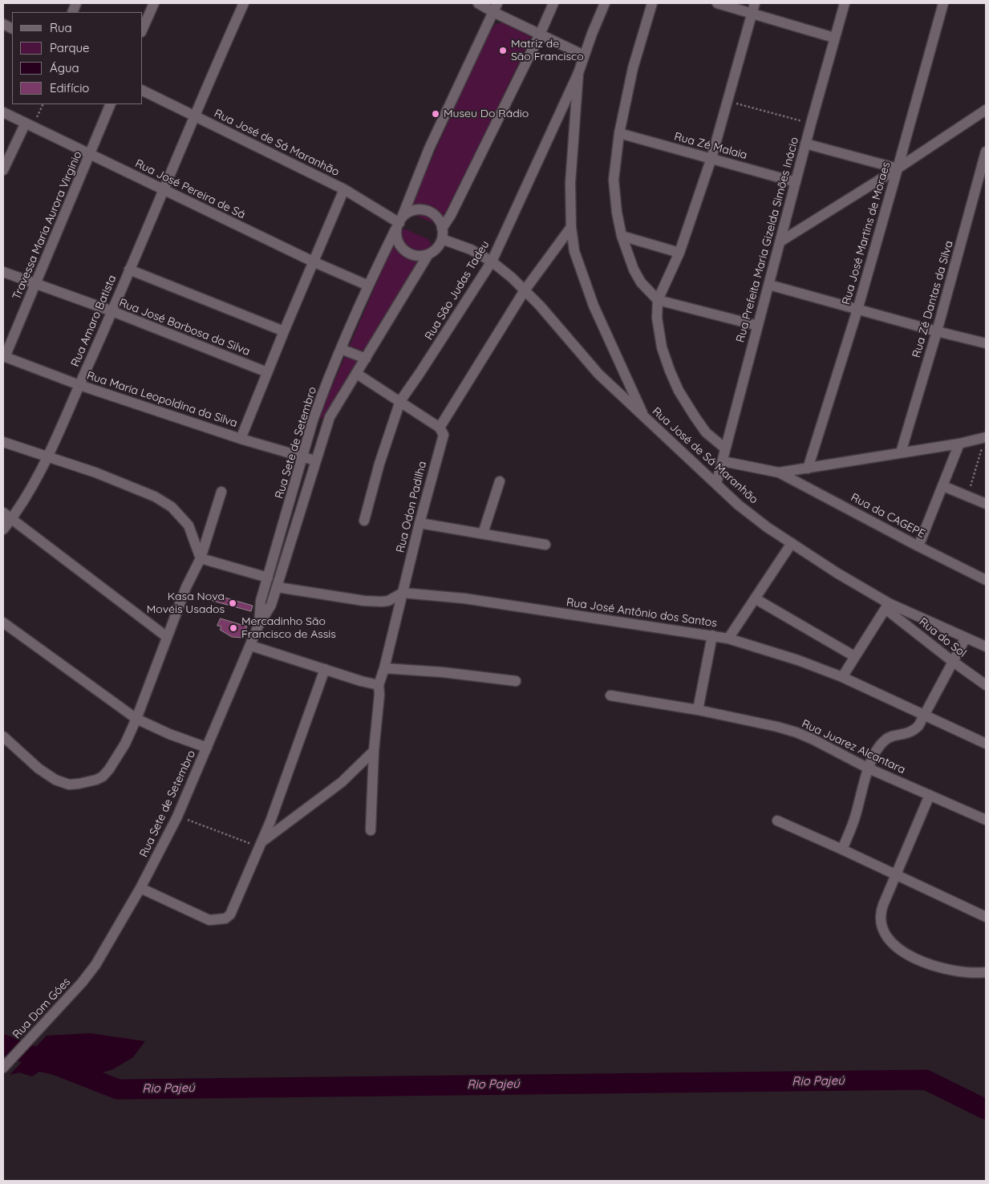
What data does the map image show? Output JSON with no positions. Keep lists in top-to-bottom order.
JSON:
{
  "streets": {
    "street": [
      "Rua José de Sá Maranhão",
      "Rua Zé Malaia",
      "Rua José Pereira de Sá",
      "Travessa Maria Aurora Virginio",
      "Rua José Martins de Moraes",
      "Rua Prefeita Maria Gizelda Simões Inácio",
      "Rua São Judas Tadeu",
      "Rua Zé Dantas da Silva",
      "Rua Amaro Batista",
      "Rua José Barbosa da Silva",
      "Rua Maria Leopoldina da Silva",
      "Rua Sete de Setembro",
      "Rua Odon Padilha",
      "Rua da CAGEPE",
      "Rua José Antônio dos Santos",
      "Rua do Sol",
      "Rua Juarez Alcantara",
      "Rua Dom Góes"
    ]
  },
  "crossings": [
    ["Rua José de Sá Maranhão", "Rua Prefeita Maria Gizelda Simões Inácio"],
    ["Rua José de Sá Maranhão", "Rua São Judas Tadeu"],
    ["Rua José de Sá Maranhão", "Rua Amaro Batista"],
    ["Rua José de Sá Maranhão", "Rua Sete de Setembro"],
    ["Rua José de Sá Maranhão", "Rua do Sol"],
    ["Rua Zé Malaia", "Rua Prefeita Maria Gizelda Simões Inácio"],
    ["Rua José Pereira de Sá", "Travessa Maria Aurora Virginio"],
    ["Rua José Pereira de Sá", "Rua Amaro Batista"],
    ["Rua José Pereira de Sá", "Rua Sete de Setembro"],
    ["Travessa Maria Aurora Virginio", "Rua José Barbosa da Silva"],
    ["Travessa Maria Aurora Virginio", "Rua Maria Leopoldina da Silva"],
    ["Rua Amaro Batista", "Rua José Barbosa da Silva"],
    ["Rua Amaro Batista", "Rua Maria Leopoldina da Silva"],
    ["Rua Maria Leopoldina da Silva", "Rua Sete de Setembro"],
    ["Rua Sete de Setembro", "Rua Dom Góes"],
    ["Rua Odon Padilha", "Rua José Antônio dos Santos"]
  ],
  "water": ["Rio Pajeú"],
  "places": [
    "Matriz de São Francisco",
    "Museu Do Rádio",
    "Kasa Nova Movéis Usados",
    "Mercadinho São Francisco de Assis"
  ],
  "legend": [
    "Rua",
    "Parque",
    "Água",
    "Edifício"
  ]
}
